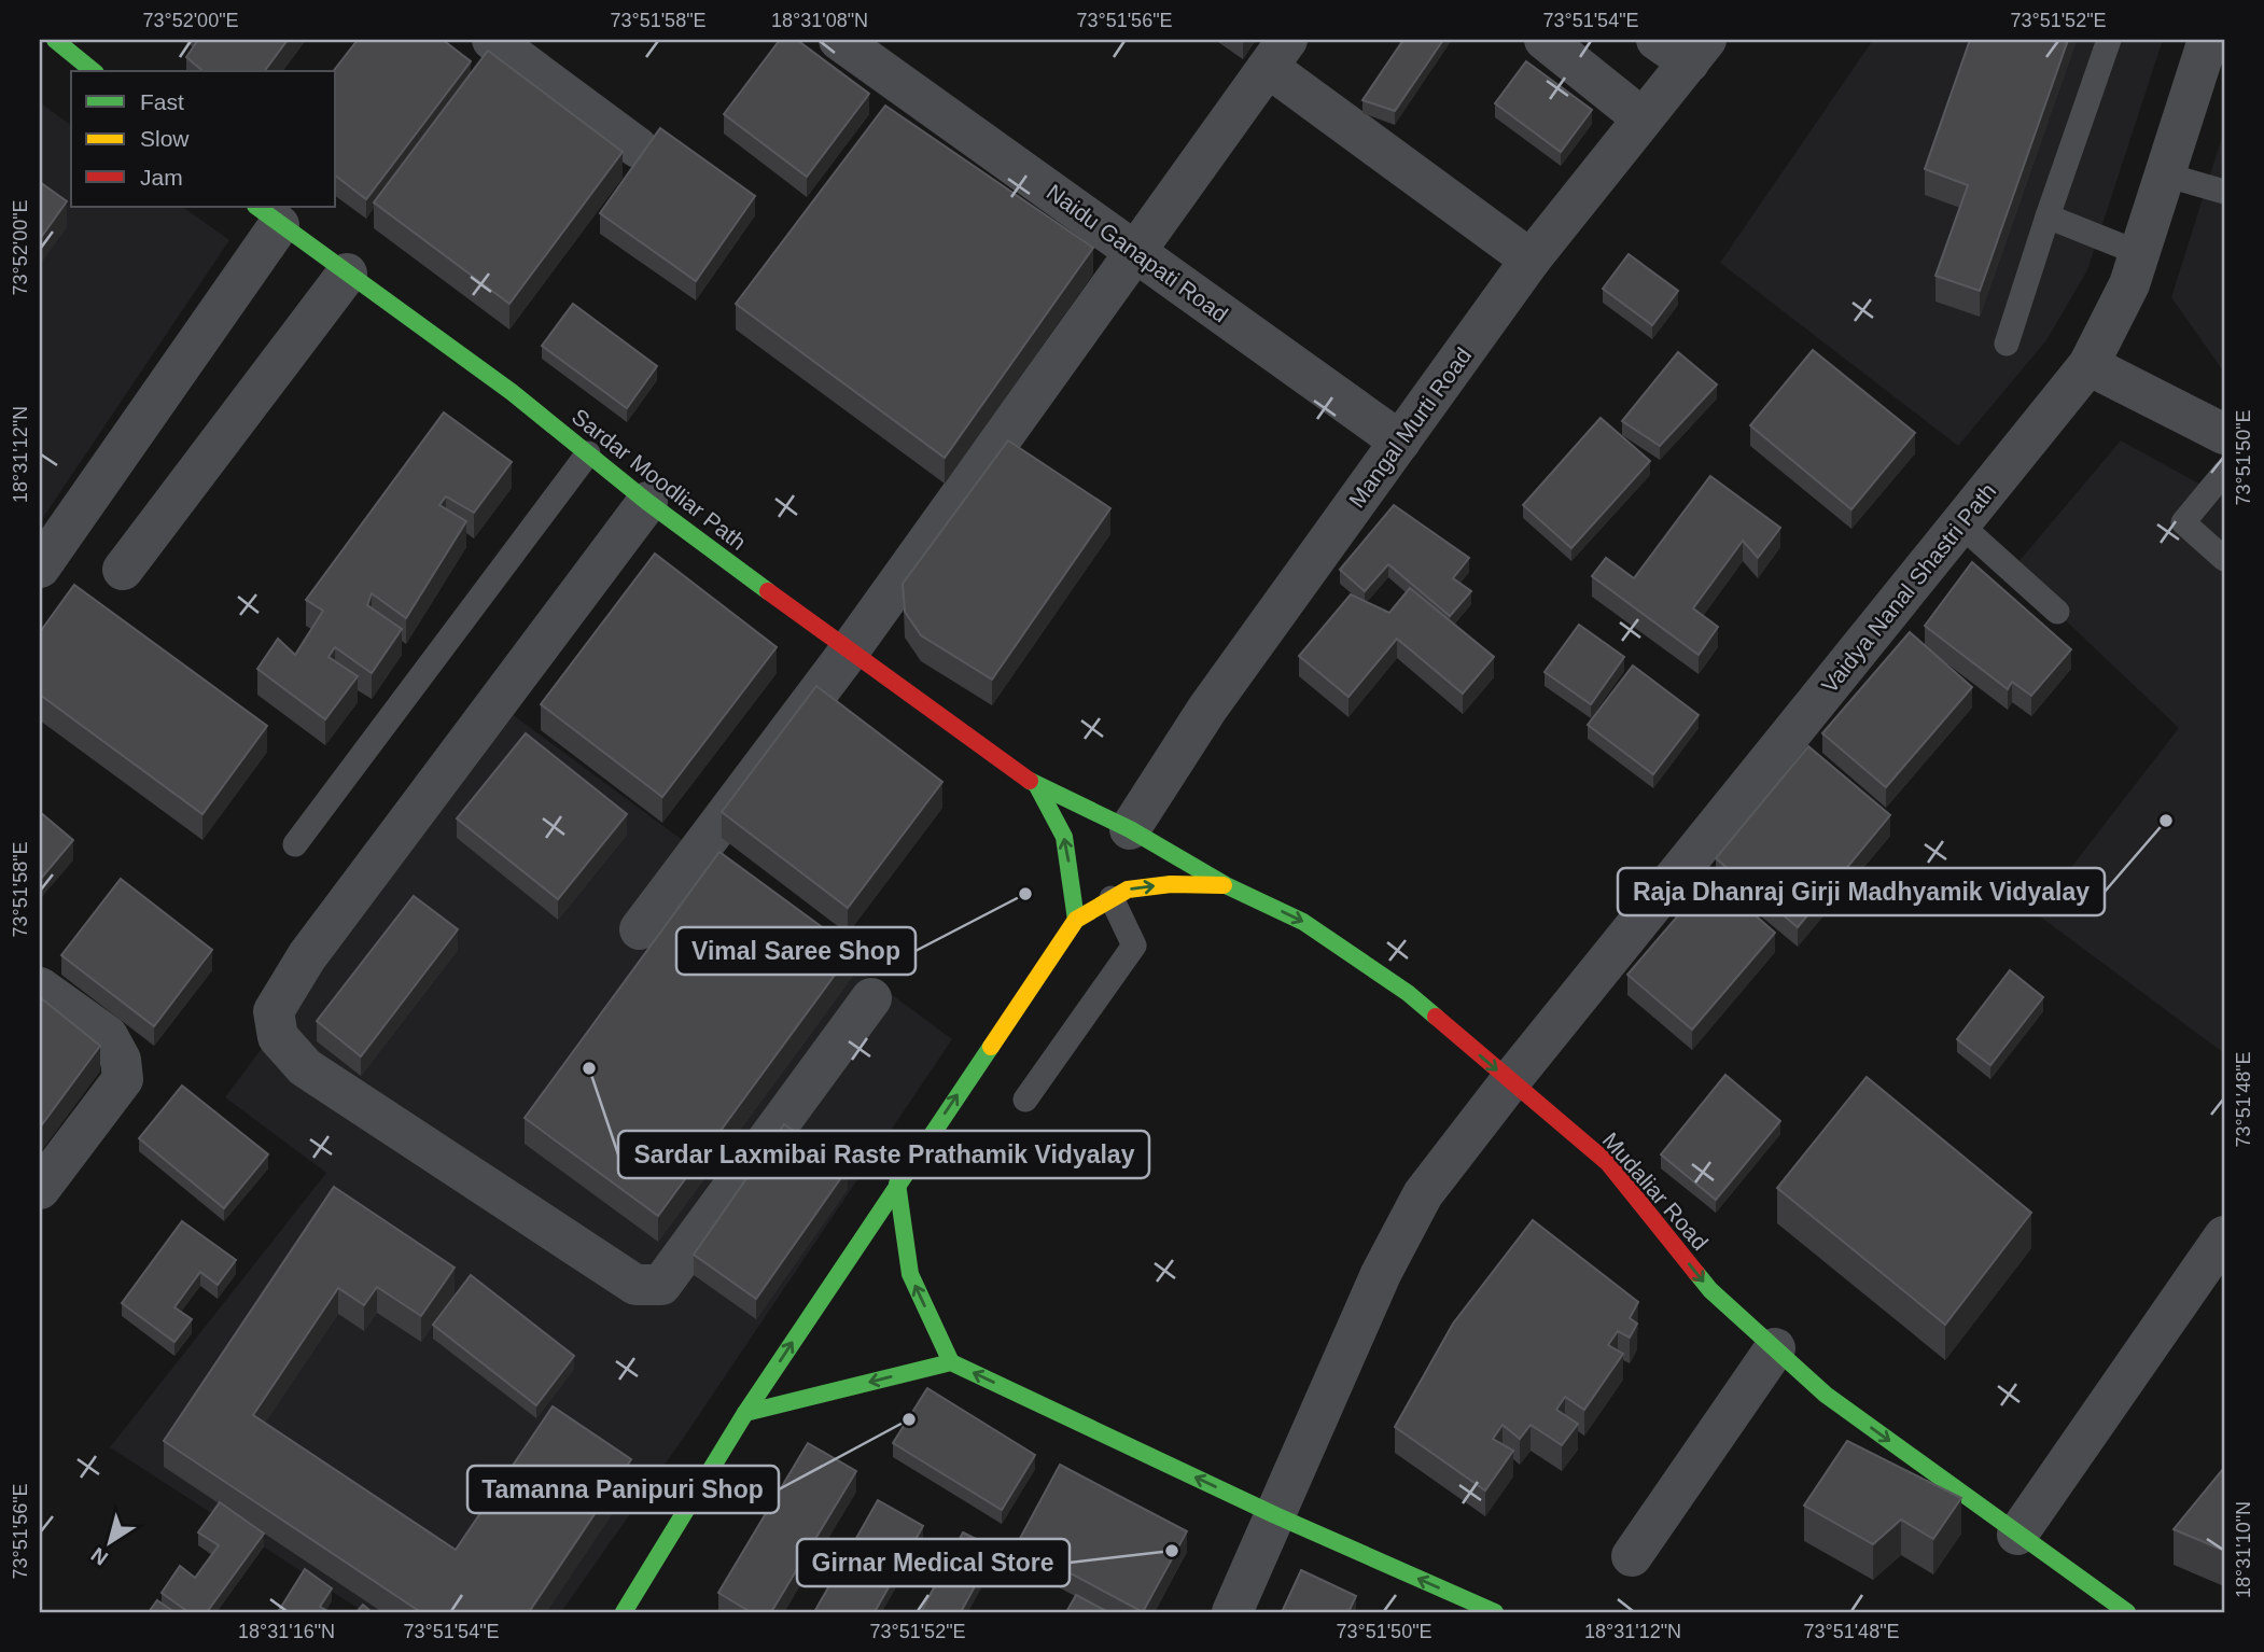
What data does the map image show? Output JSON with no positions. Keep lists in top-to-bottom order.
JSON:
{
  "streets": {
    "street": [
      "Naidu Ganapati Road",
      "Mangal Murti Road",
      "Sardar Moodliar Path",
      "Vaidya Nanal Shastri Path",
      "Mudaliar Road"
    ]
  },
  "crossings": [
    ["Naidu Ganapati Road", "Mangal Murti Road"],
    ["Mangal Murti Road", "Sardar Moodliar Path"],
    ["Mangal Murti Road", "Mudaliar Road"],
    ["Sardar Moodliar Path", "Mudaliar Road"],
    ["Vaidya Nanal Shastri Path", "Mudaliar Road"]
  ],
  "one_way": ["Mudaliar Road"],
  "places": [
    "Raja Dhanraj Girji Madhyamik Vidyalay",
    "Vimal Saree Shop",
    "Sardar Laxmibai Raste Prathamik Vidyalay",
    "Tamanna Panipuri Shop",
    "Girnar Medical Store"
  ],
  "legend": ["Fast", "Slow", "Jam"],
  "north": "bottom left",
  "coordinates": [
    "73°52'00\"E",
    "73°51'58\"E",
    "18°31'08\"N",
    "73°51'56\"E",
    "73°51'54\"E",
    "73°51'52\"E",
    "18°31'12\"N",
    "73°51'50\"E",
    "73°51'48\"E",
    "18°31'10\"N",
    "18°31'16\"N"
  ]
}
